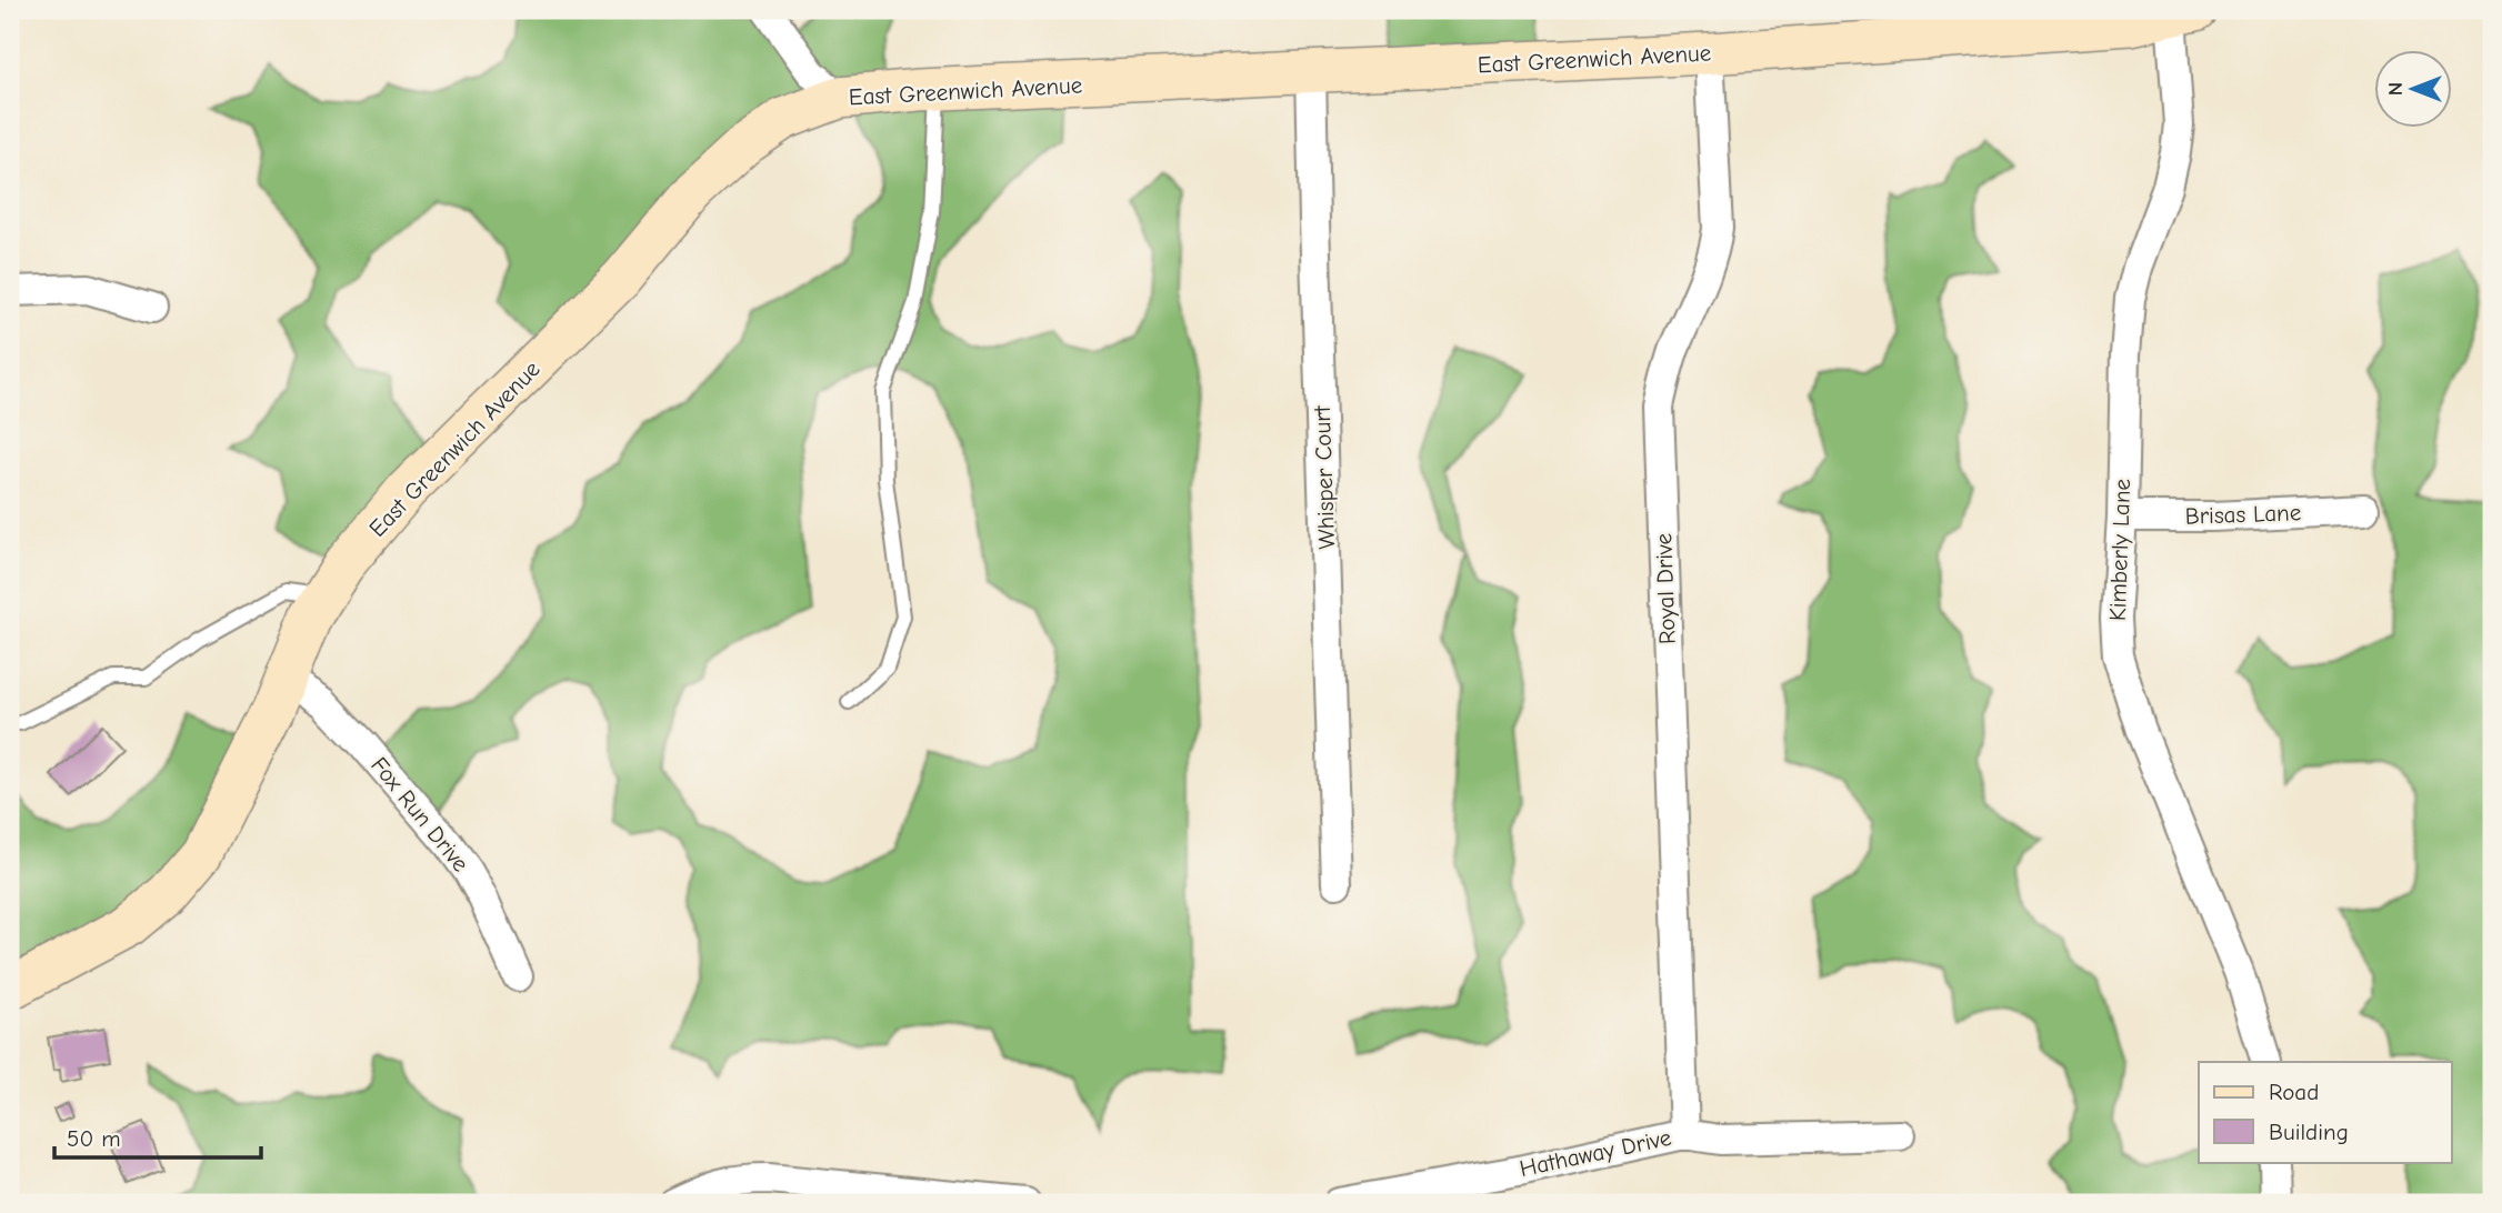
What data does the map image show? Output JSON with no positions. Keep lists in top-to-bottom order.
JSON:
{
  "streets": {
    "street": [
      "East Greenwich Avenue",
      "Whisper Court",
      "Brisas Lane",
      "Kimberly Lane",
      "Royal Drive",
      "Fox Run Drive",
      "Hathaway Drive"
    ]
  },
  "crossings": [
    ["East Greenwich Avenue", "Whisper Court"],
    ["East Greenwich Avenue", "Kimberly Lane"],
    ["East Greenwich Avenue", "Royal Drive"],
    ["East Greenwich Avenue", "Fox Run Drive"],
    ["Brisas Lane", "Kimberly Lane"],
    ["Royal Drive", "Hathaway Drive"]
  ],
  "legend": ["Road", "Building"],
  "scale_bar": "50 m",
  "north": "left"
}
